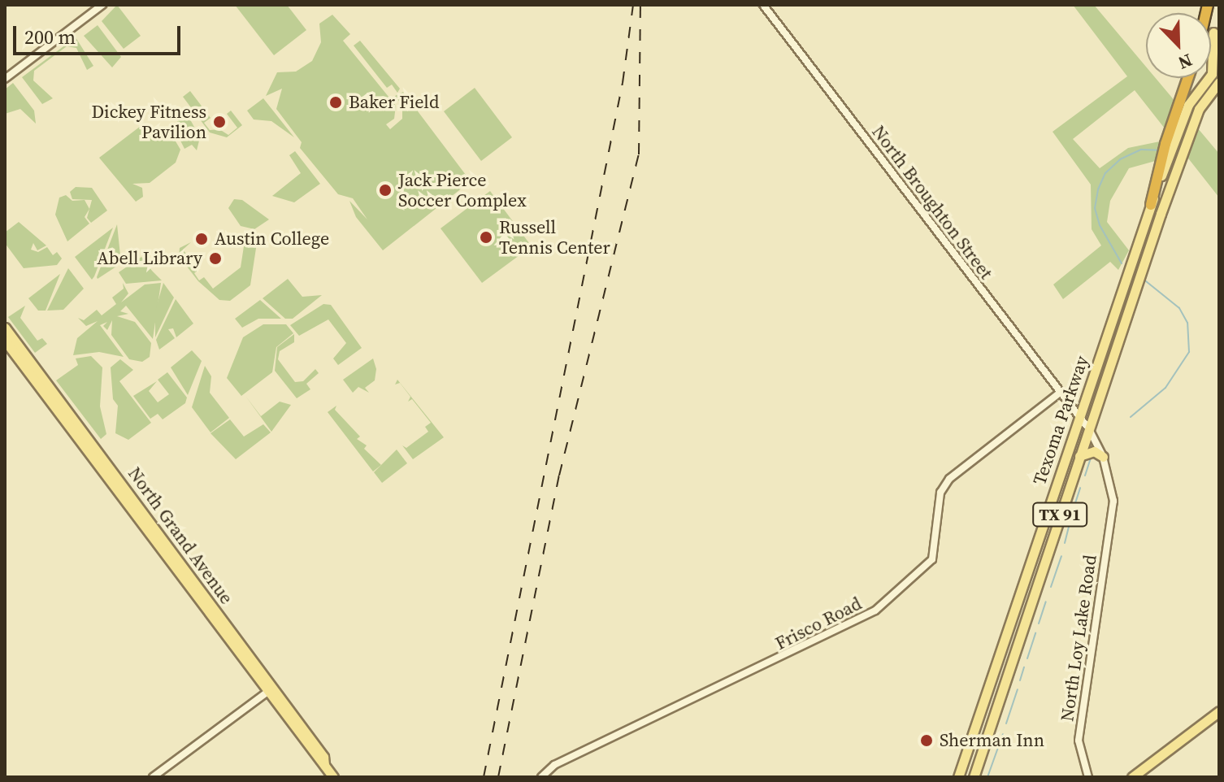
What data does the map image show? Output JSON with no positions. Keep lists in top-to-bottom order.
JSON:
{
  "streets": {
    "highway": ["TX 91"],
    "main road": ["Texoma Parkway", "North Grand Avenue"],
    "street": ["North Broughton Street", "Frisco Road", "North Loy Lake Road"]
  },
  "crossings": [
    ["North Broughton Street", "Texoma Parkway"],
    ["North Broughton Street", "Frisco Road"],
    ["North Broughton Street", "North Loy Lake Road"],
    ["Texoma Parkway", "TX 91"],
    ["Texoma Parkway", "North Loy Lake Road"]
  ],
  "places": [
    "Baker Field",
    "Dickey Fitness Pavilion",
    "Jack Pierce Soccer Complex",
    "Russell Tennis Center",
    "Austin College",
    "Abell Library",
    "Sherman Inn"
  ],
  "scale_bar": "200 m",
  "north": "bottom right"
}
